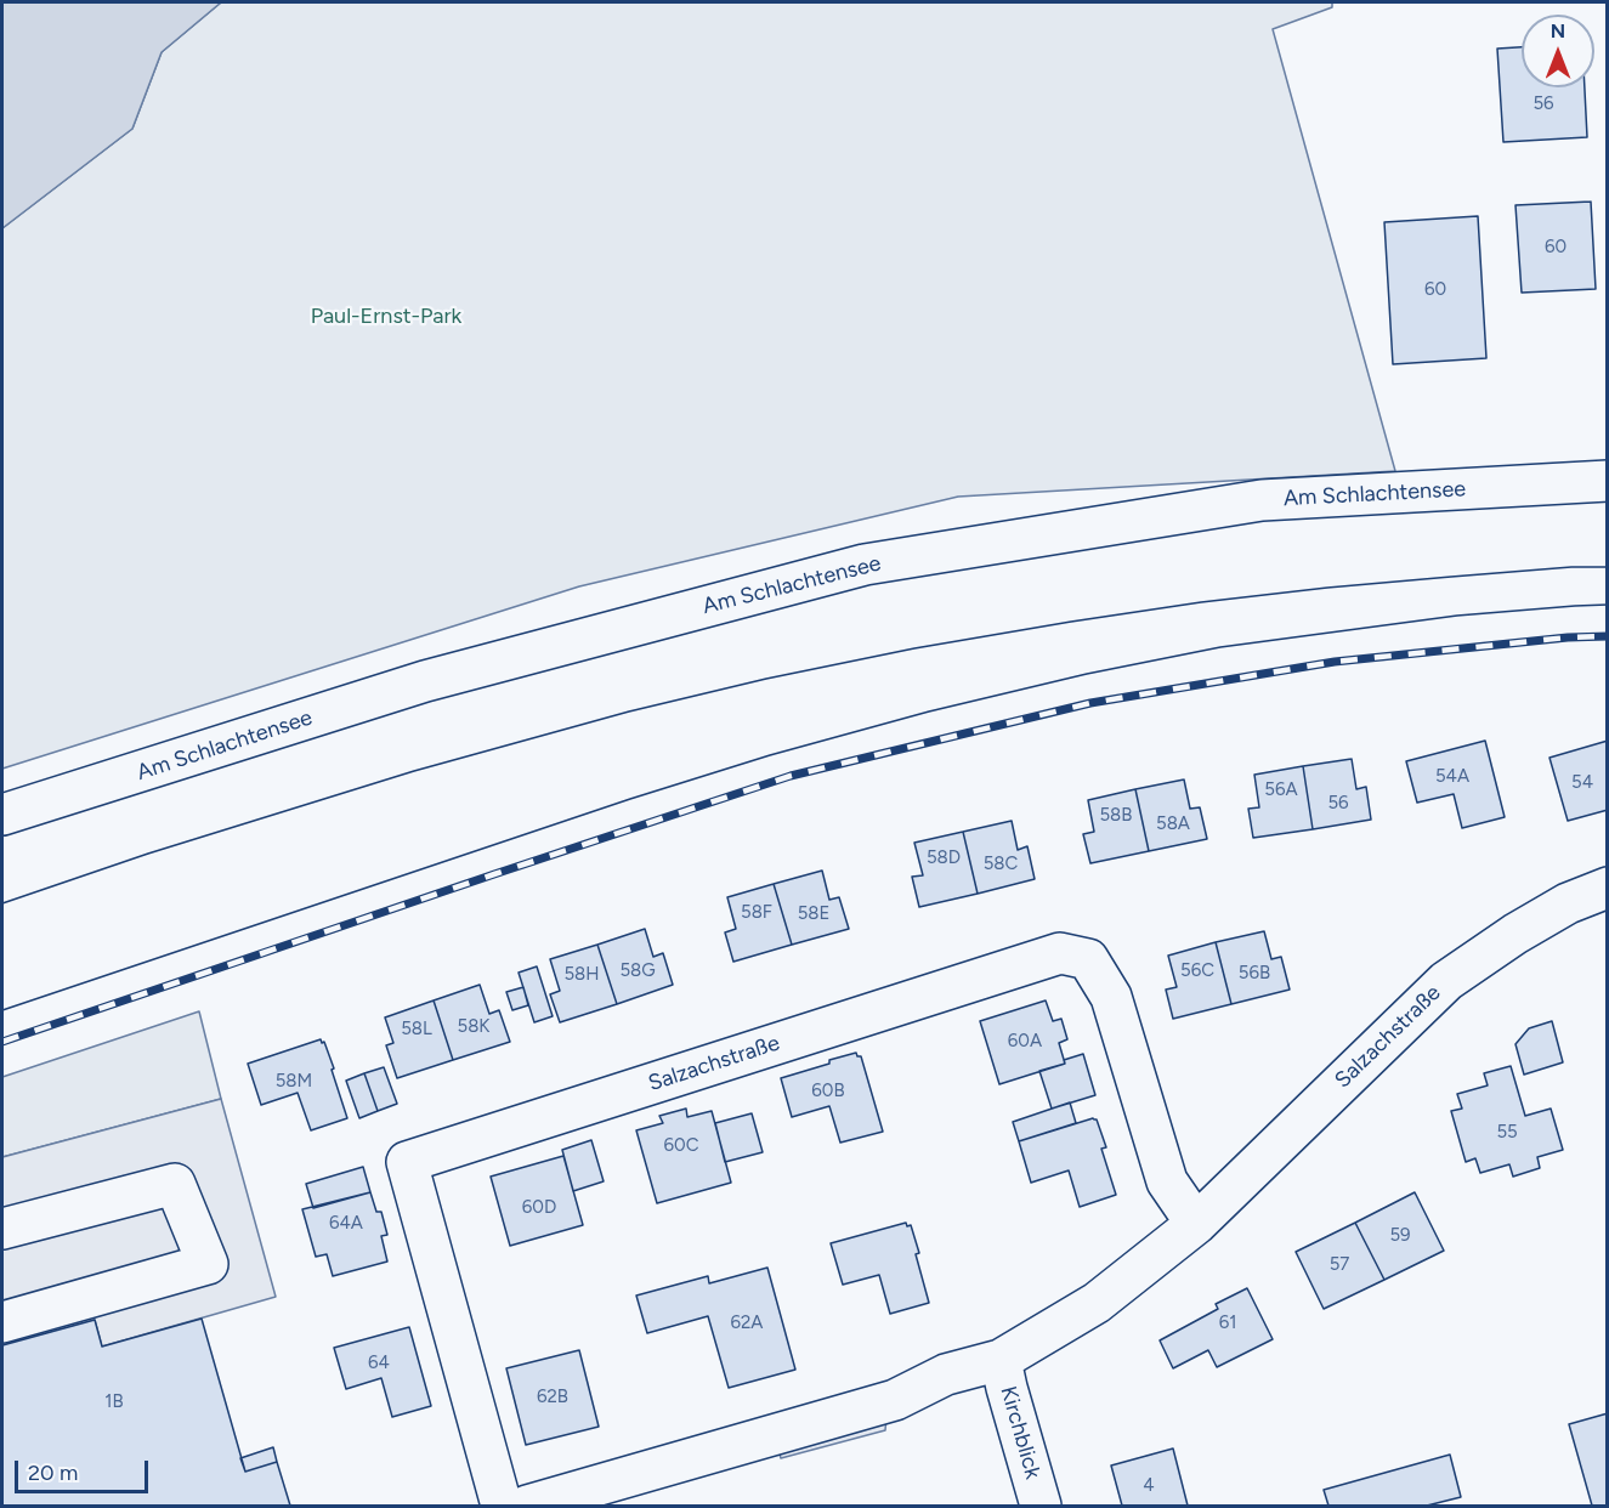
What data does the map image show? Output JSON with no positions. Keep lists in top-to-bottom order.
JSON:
{
  "streets": {
    "street": ["Am Schlachtensee", "Salzachstraße", "Kirchblick"]
  },
  "crossings": [
    ["Salzachstraße", "Kirchblick"]
  ],
  "parks": ["Paul-Ernst-Park"],
  "house_numbers": [
    "56",
    "60",
    "60",
    "54A",
    "54",
    "56A",
    "56",
    "58B",
    "58A",
    "58D",
    "58C",
    "58F",
    "58E",
    "58G",
    "56C",
    "56B",
    "58H",
    "58K",
    "58L",
    "60A",
    "58M",
    "60B",
    "55",
    "60C",
    "60D",
    "64A",
    "59",
    "57",
    "62A",
    "61",
    "64",
    "62B",
    "1B",
    "4"
  ],
  "scale_bar": "20 m",
  "north": "top"
}
